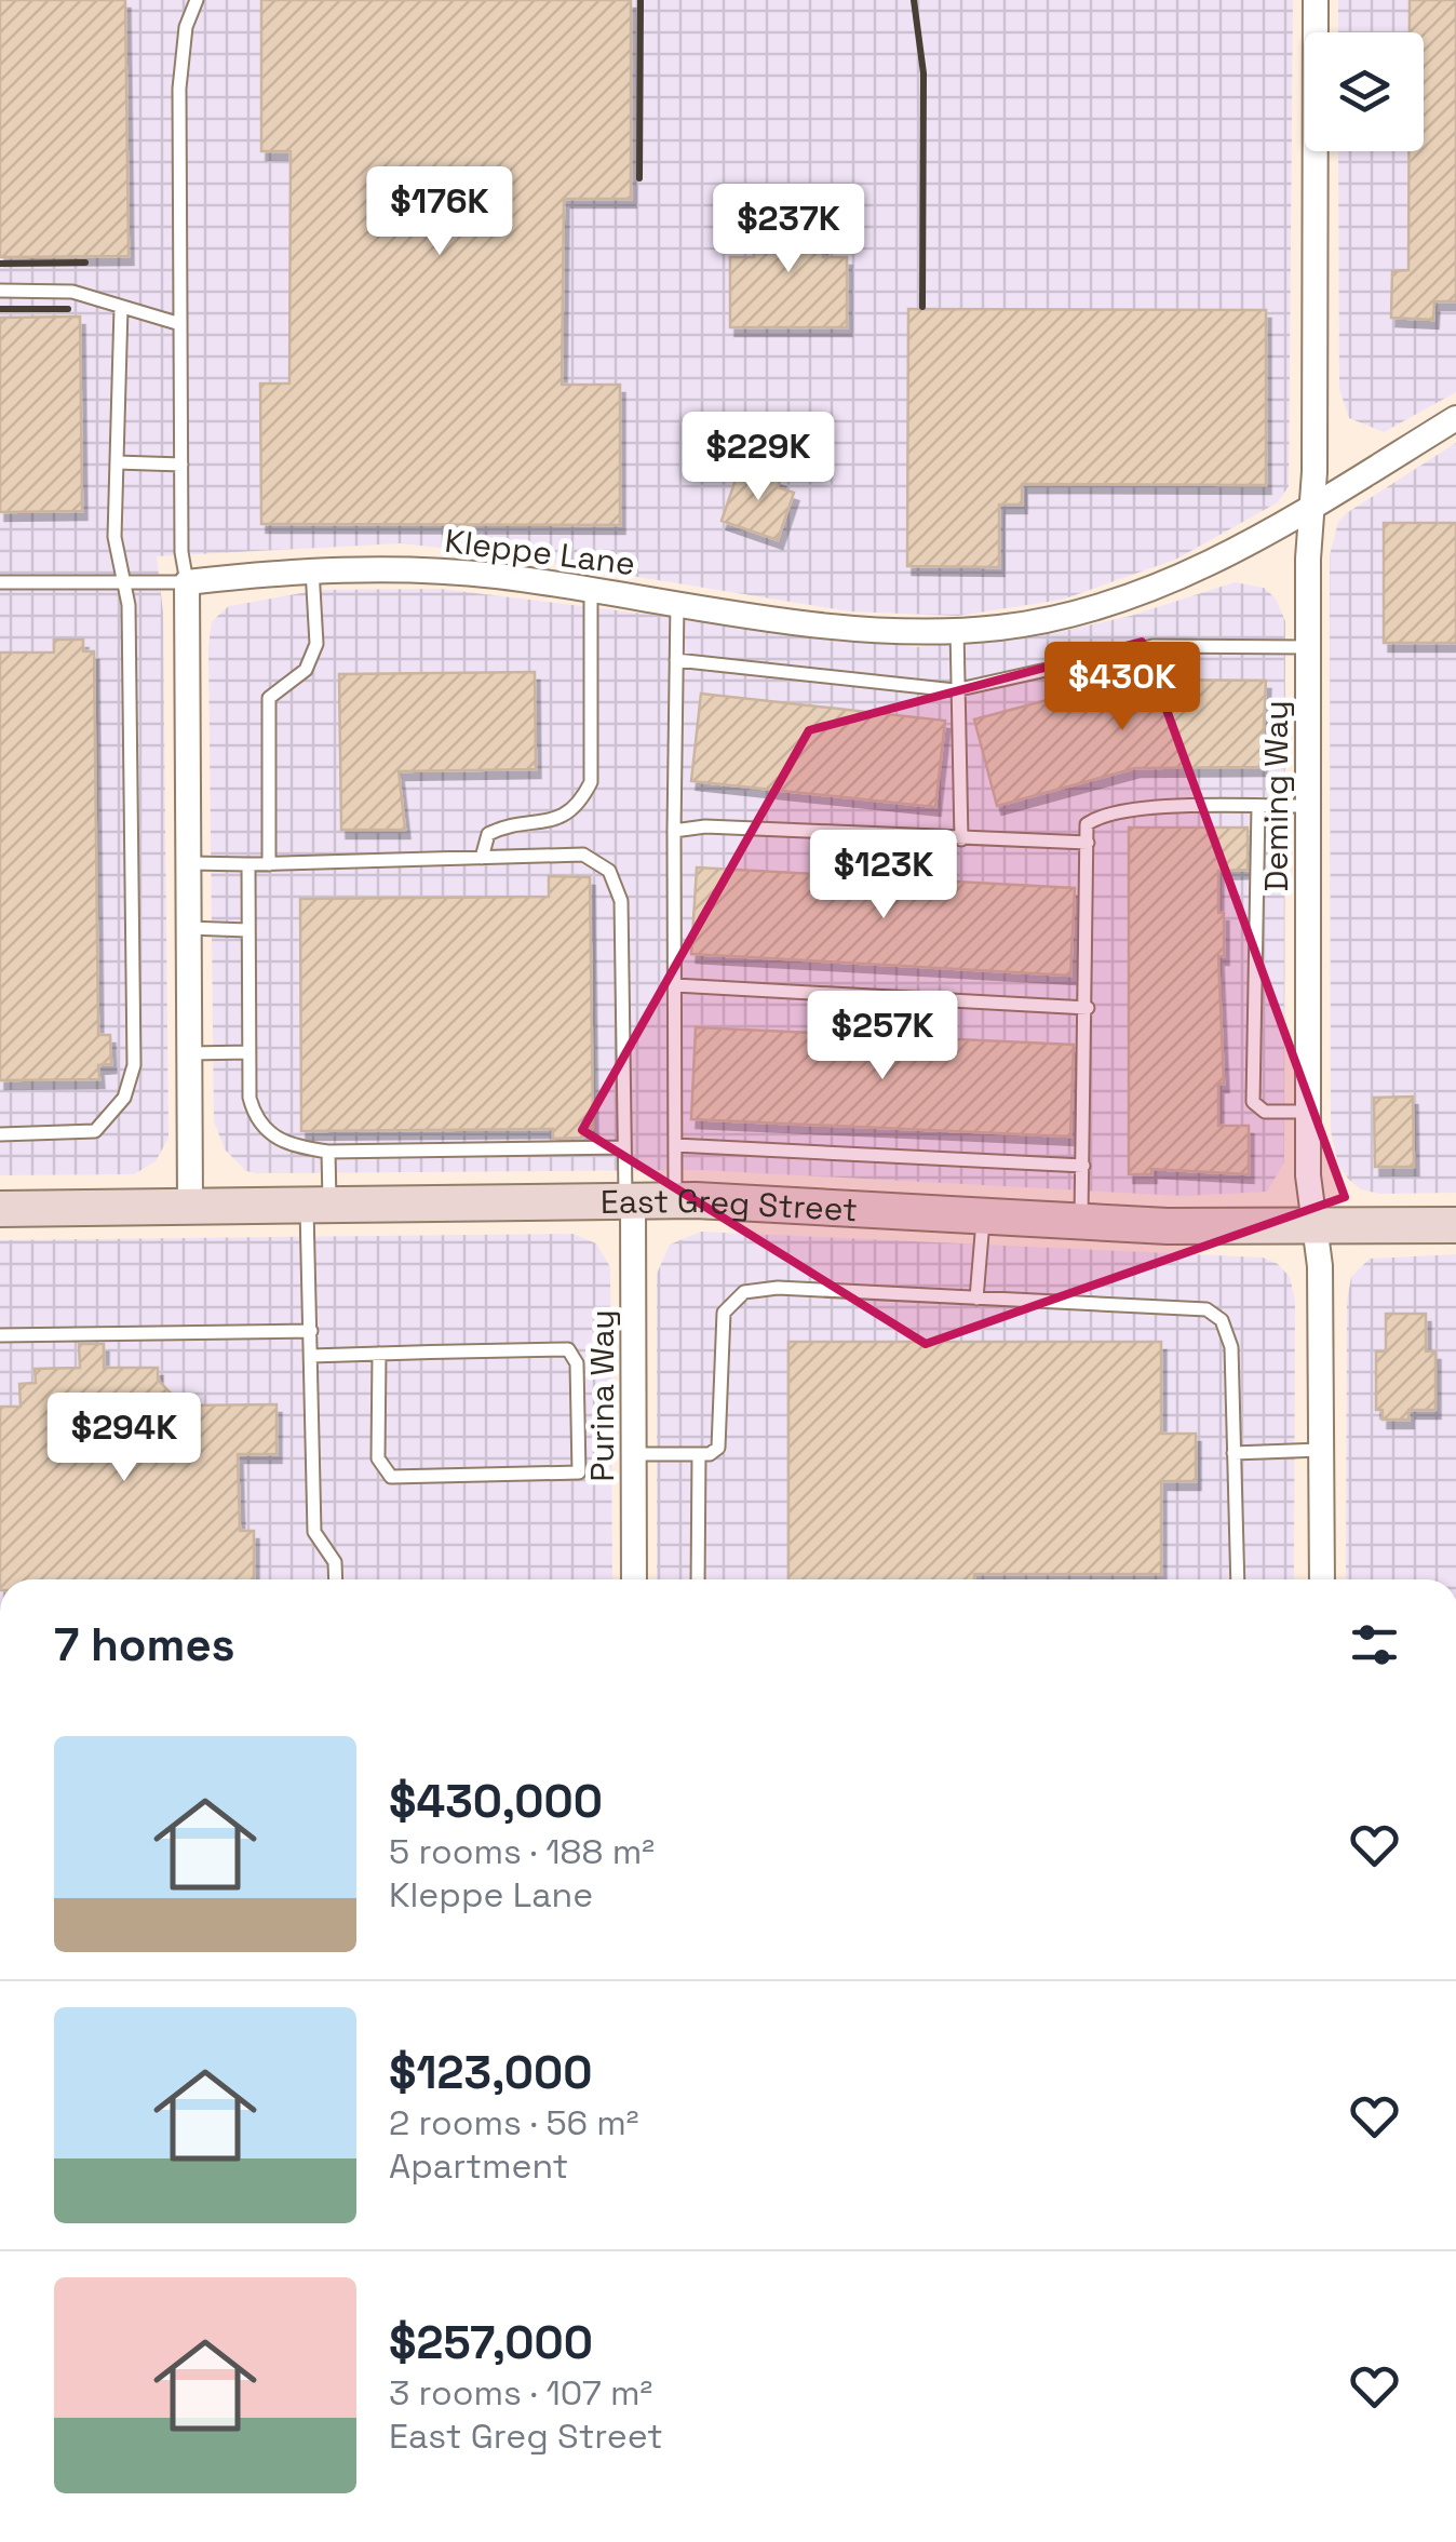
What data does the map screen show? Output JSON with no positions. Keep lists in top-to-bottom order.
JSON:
{
  "streets": {
    "main road": ["East Greg Street"],
    "street": ["Kleppe Lane", "Deming Way", "Purina Way"]
  },
  "crossings": [
    ["Kleppe Lane", "Deming Way"],
    ["Deming Way", "East Greg Street"],
    ["East Greg Street", "Purina Way"]
  ],
  "page": {
    "price": [
      "$176K",
      "$237K",
      "$229K",
      "$430K",
      "$123K",
      "$257K",
      "$294K"
    ],
    "heading": "7 homes",
    "list": [
      {
        "name": "$430,000",
        "note": "5 rooms · 188 m² · Kleppe Lane"
      },
      {
        "name": "$123,000",
        "note": "2 rooms · 56 m² · Apartment"
      },
      {
        "name": "$257,000",
        "note": "3 rooms · 107 m² · East Greg Street"
      }
    ]
  }
}
